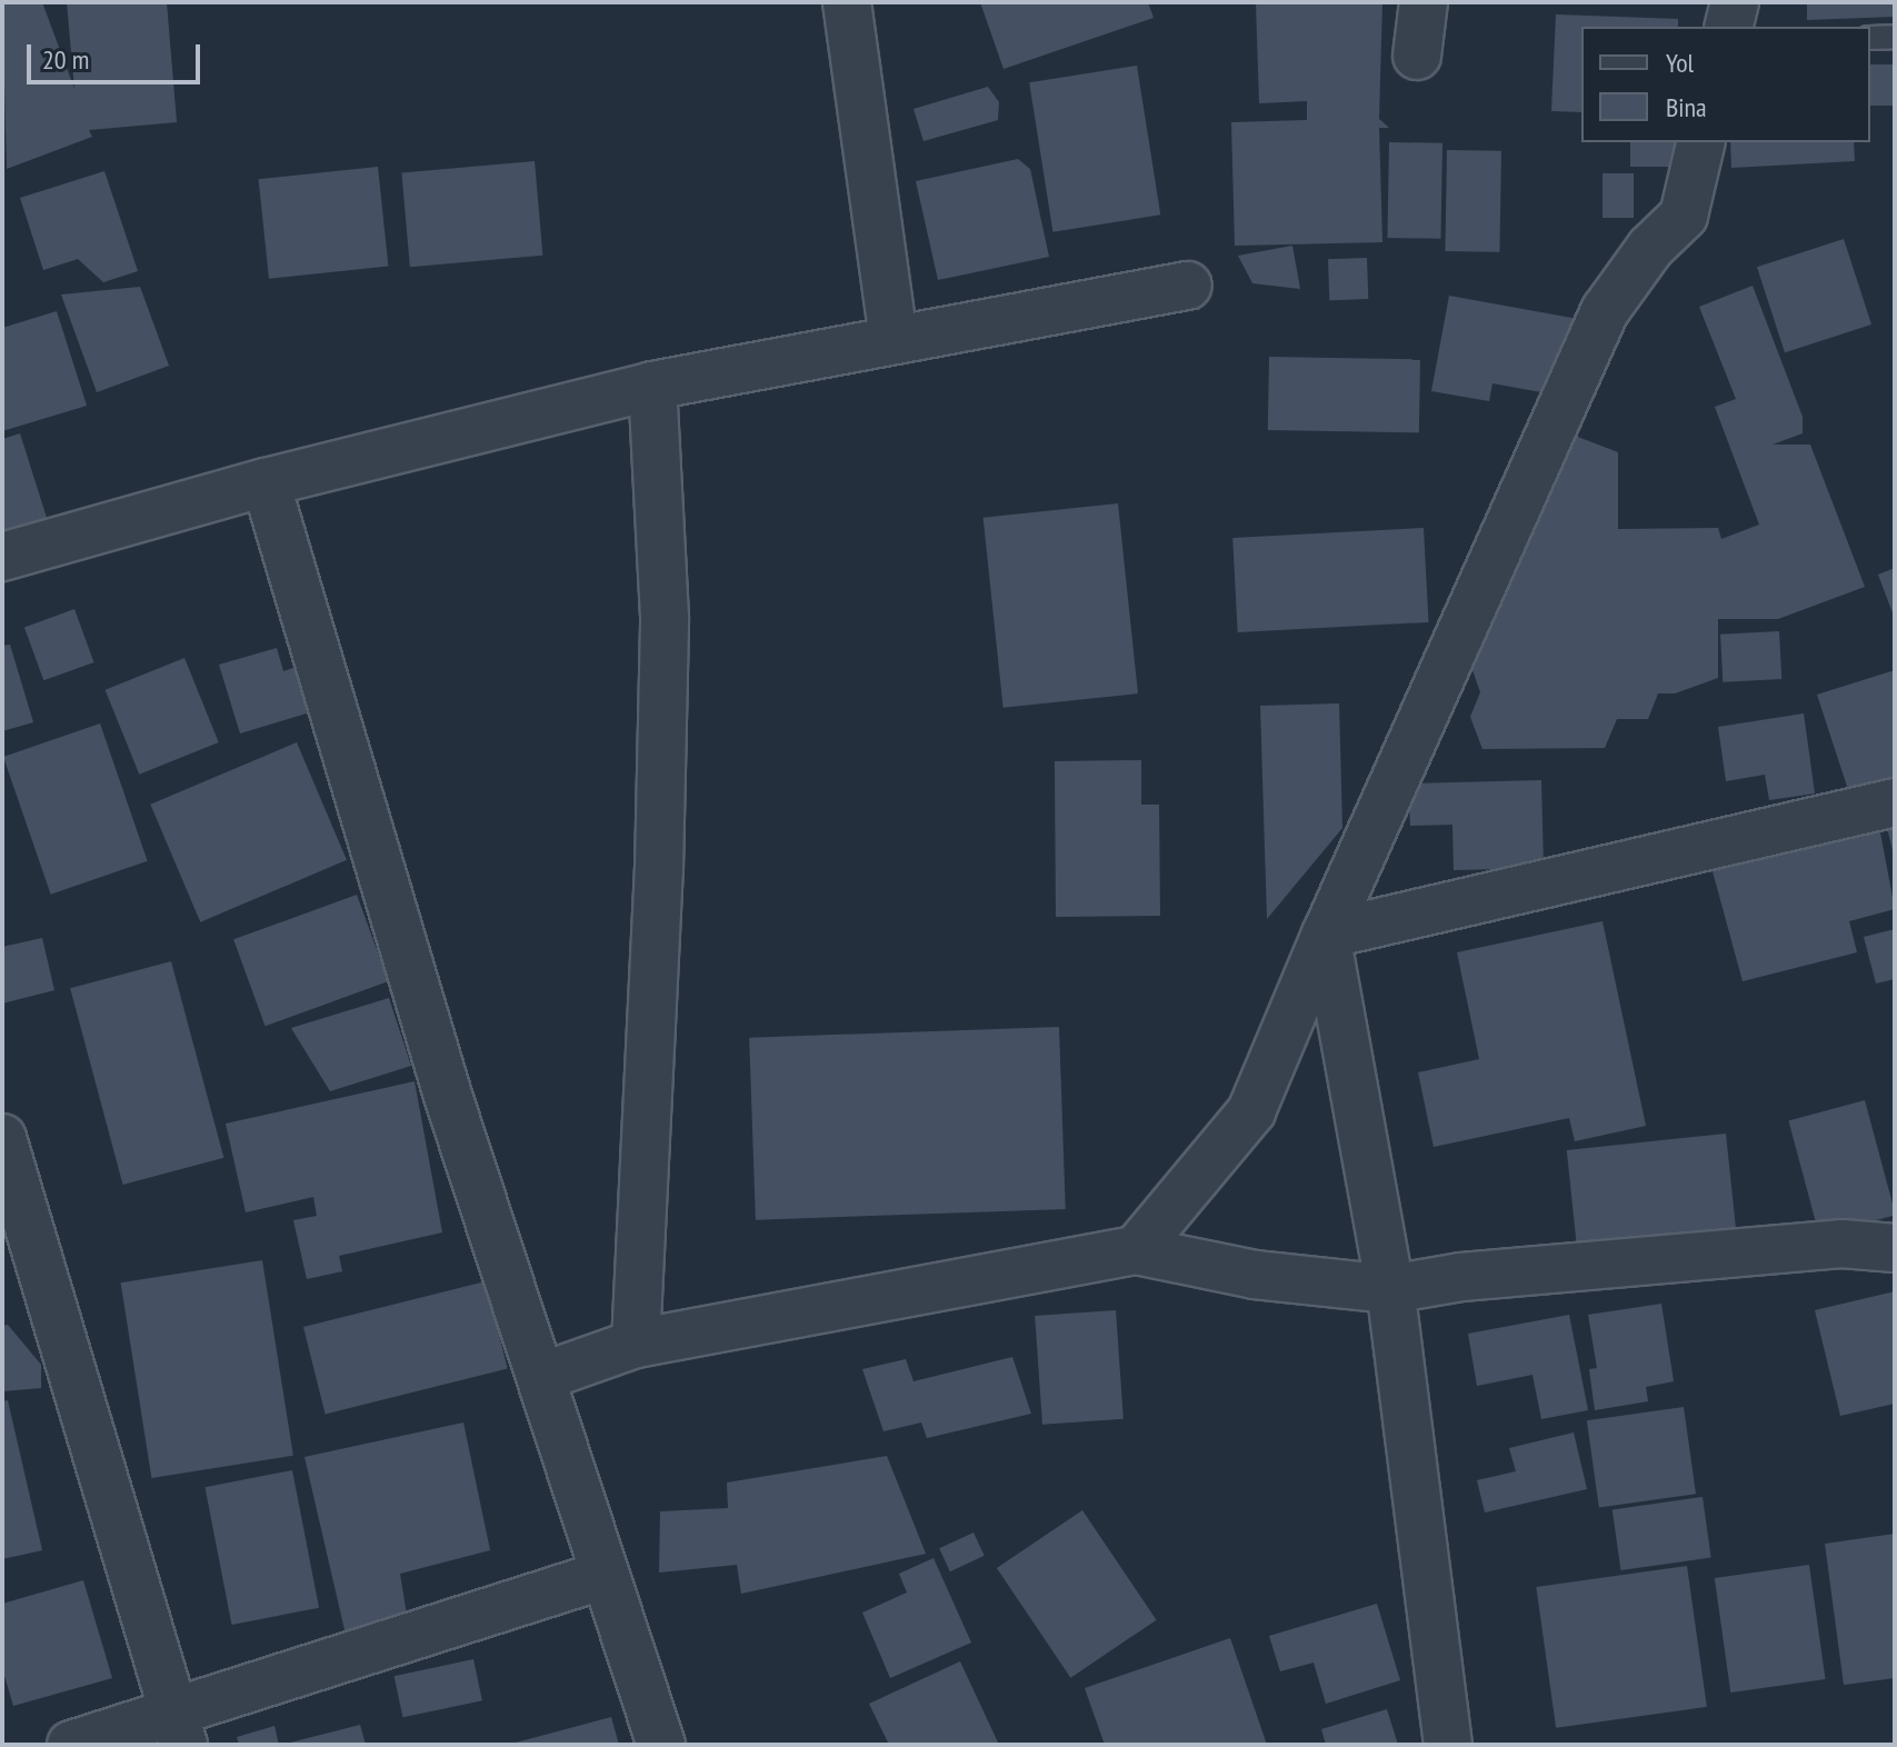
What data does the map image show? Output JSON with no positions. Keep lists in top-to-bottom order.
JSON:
{
  "legend": ["Yol", "Bina"],
  "scale_bar": "20 m"
}
